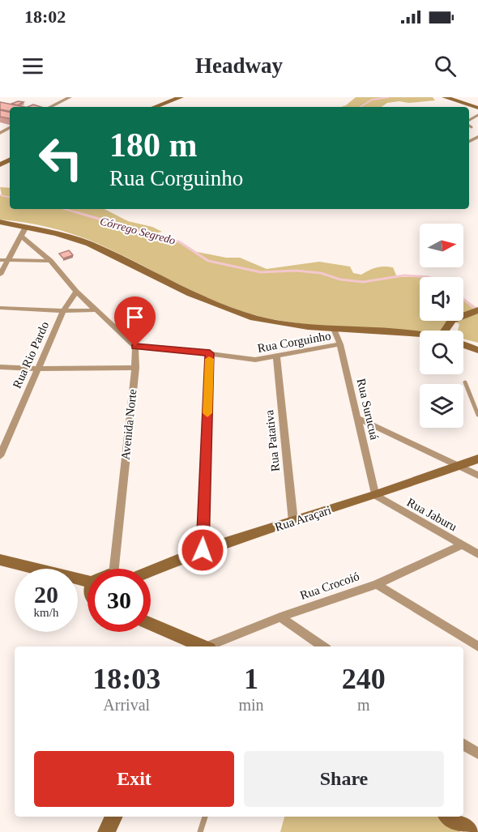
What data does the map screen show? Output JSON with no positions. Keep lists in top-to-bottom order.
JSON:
{
  "streets": {
    "street": [
      "Rua Corguinho",
      "Rua Rio Pardo",
      "Rua Surucuá",
      "Avenida Norte",
      "Rua Patativa",
      "Rua Jaburu",
      "Rua Araçari",
      "Rua Crocoió"
    ]
  },
  "crossings": [
    ["Rua Corguinho", "Rua Surucuá"],
    ["Rua Corguinho", "Avenida Norte"],
    ["Rua Corguinho", "Rua Patativa"],
    ["Rua Surucuá", "Rua Jaburu"],
    ["Rua Surucuá", "Rua Araçari"],
    ["Rua Patativa", "Rua Araçari"],
    ["Rua Jaburu", "Rua Araçari"],
    ["Rua Jaburu", "Rua Crocoió"]
  ],
  "water": ["Córrego Segredo"],
  "north": "right",
  "page": {
    "status": "18:02",
    "header": "Headway",
    "turn": ["180 m", "Rua Corguinho"],
    "speed": "20 km/h",
    "limit": "30",
    "eta": [
      "18:03",
      "Arrival",
      "1",
      "min",
      "240",
      "m"
    ],
    "buttons": ["Exit", "Share"]
  }
}
